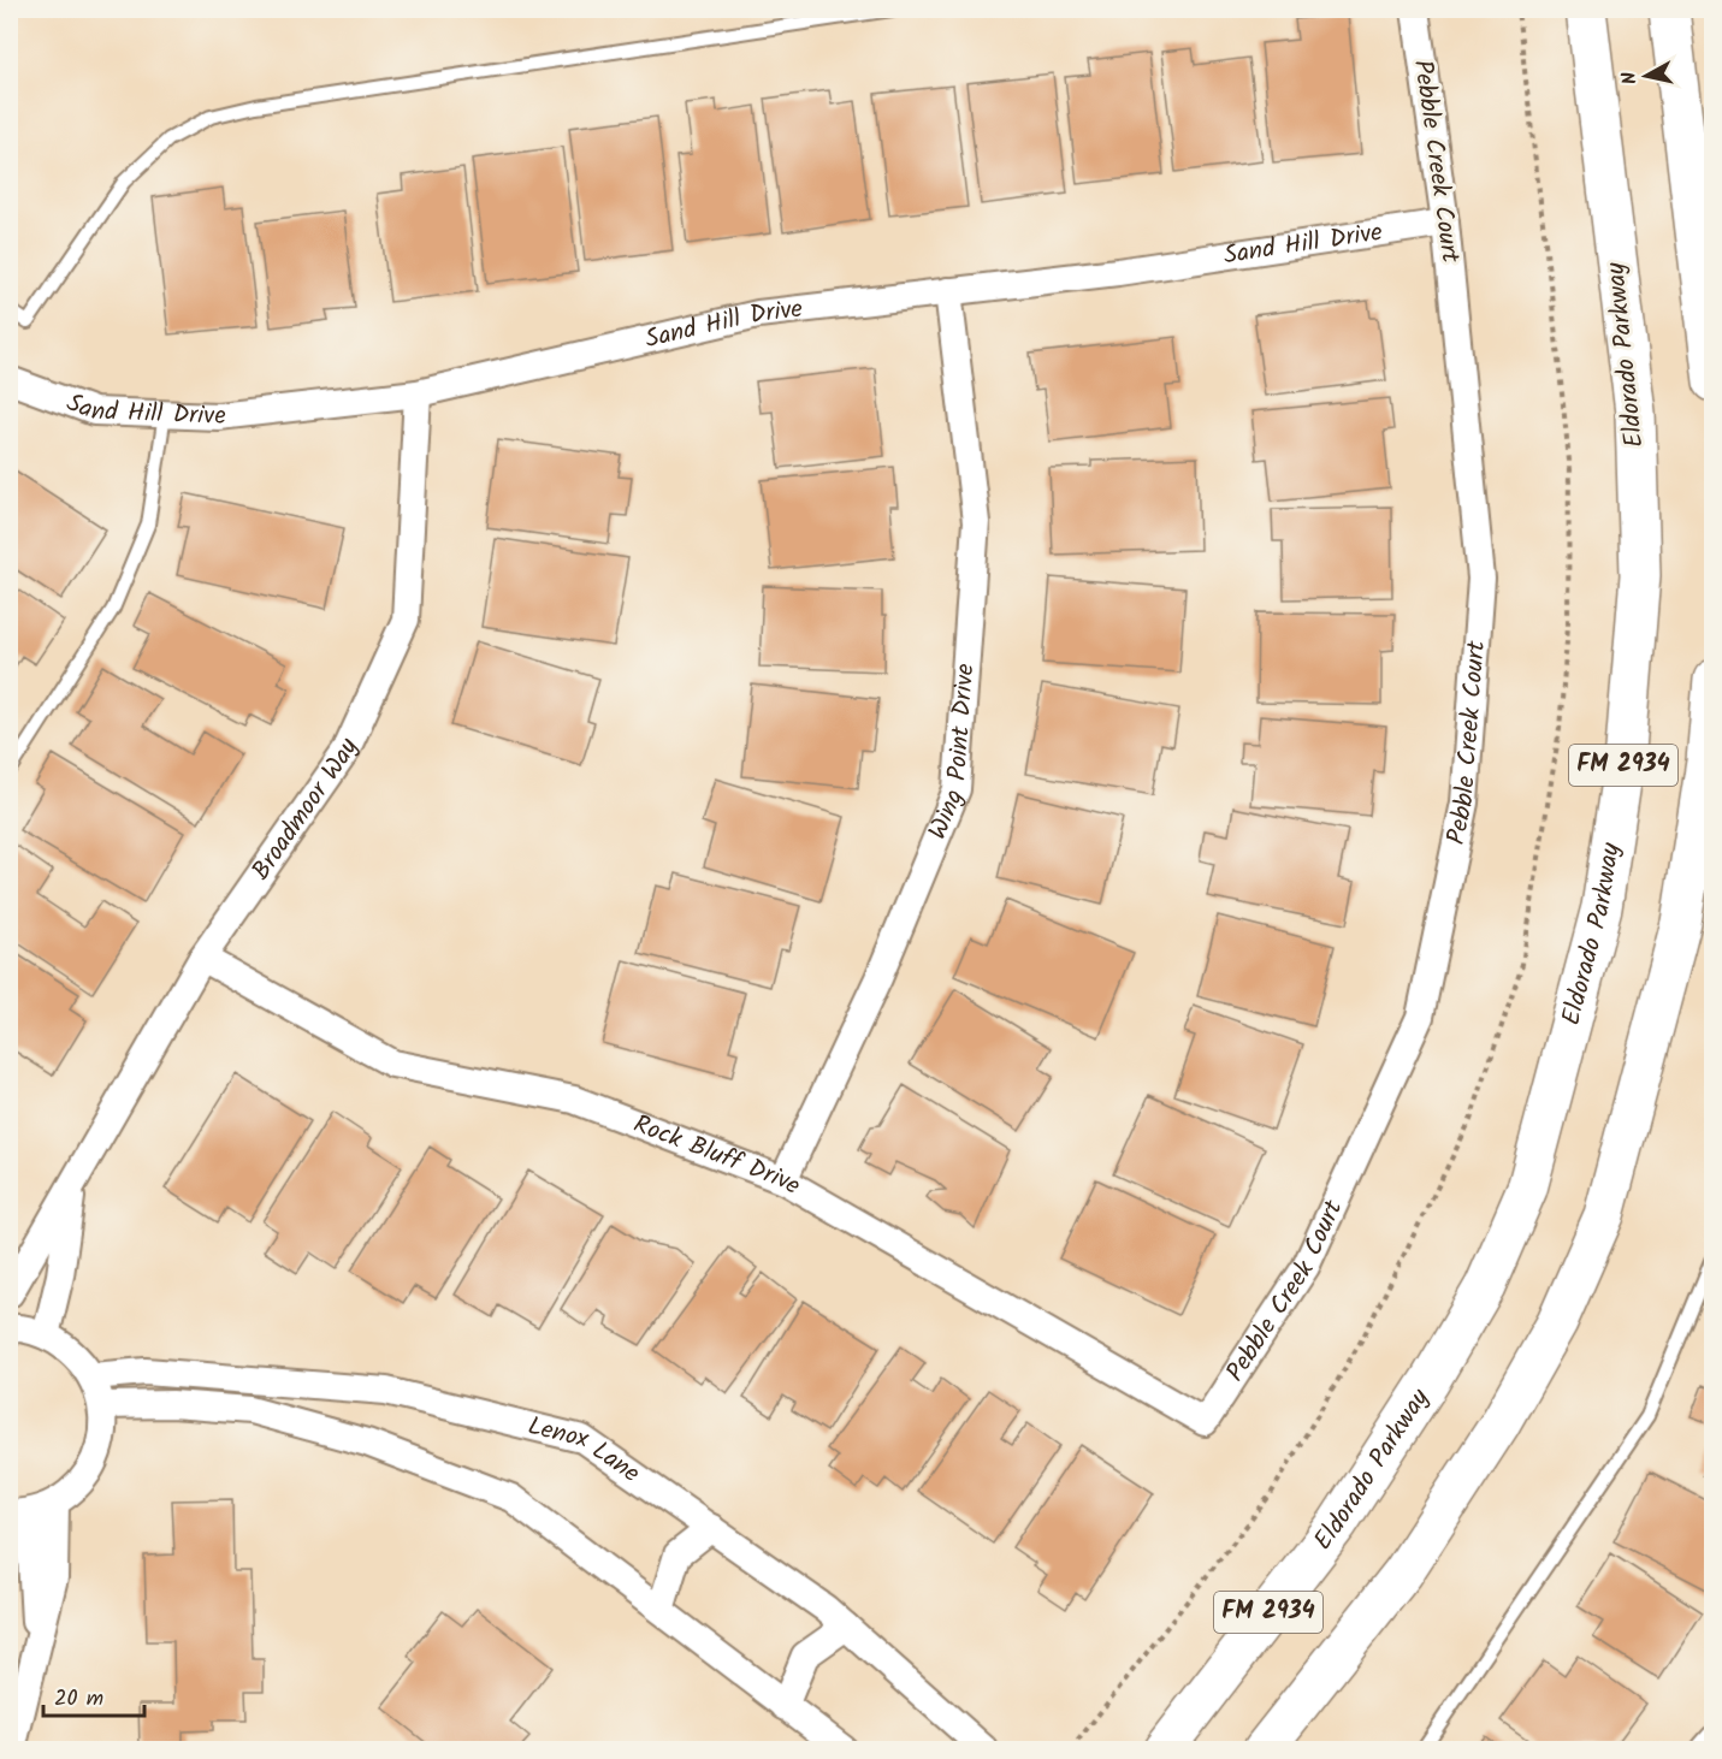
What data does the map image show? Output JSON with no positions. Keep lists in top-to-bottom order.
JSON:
{
  "streets": {
    "main road": ["Eldorado Parkway", "FM 2934"],
    "street": [
      "Pebble Creek Court",
      "Sand Hill Drive",
      "Wing Point Drive",
      "Broadmoor Way",
      "Rock Bluff Drive",
      "Lenox Lane"
    ]
  },
  "crossings": [
    ["Pebble Creek Court", "Sand Hill Drive"],
    ["Pebble Creek Court", "Rock Bluff Drive"],
    ["Sand Hill Drive", "Wing Point Drive"],
    ["Sand Hill Drive", "Broadmoor Way"],
    ["Wing Point Drive", "Rock Bluff Drive"],
    ["Broadmoor Way", "Rock Bluff Drive"]
  ],
  "scale_bar": "20 m",
  "north": "left"
}
